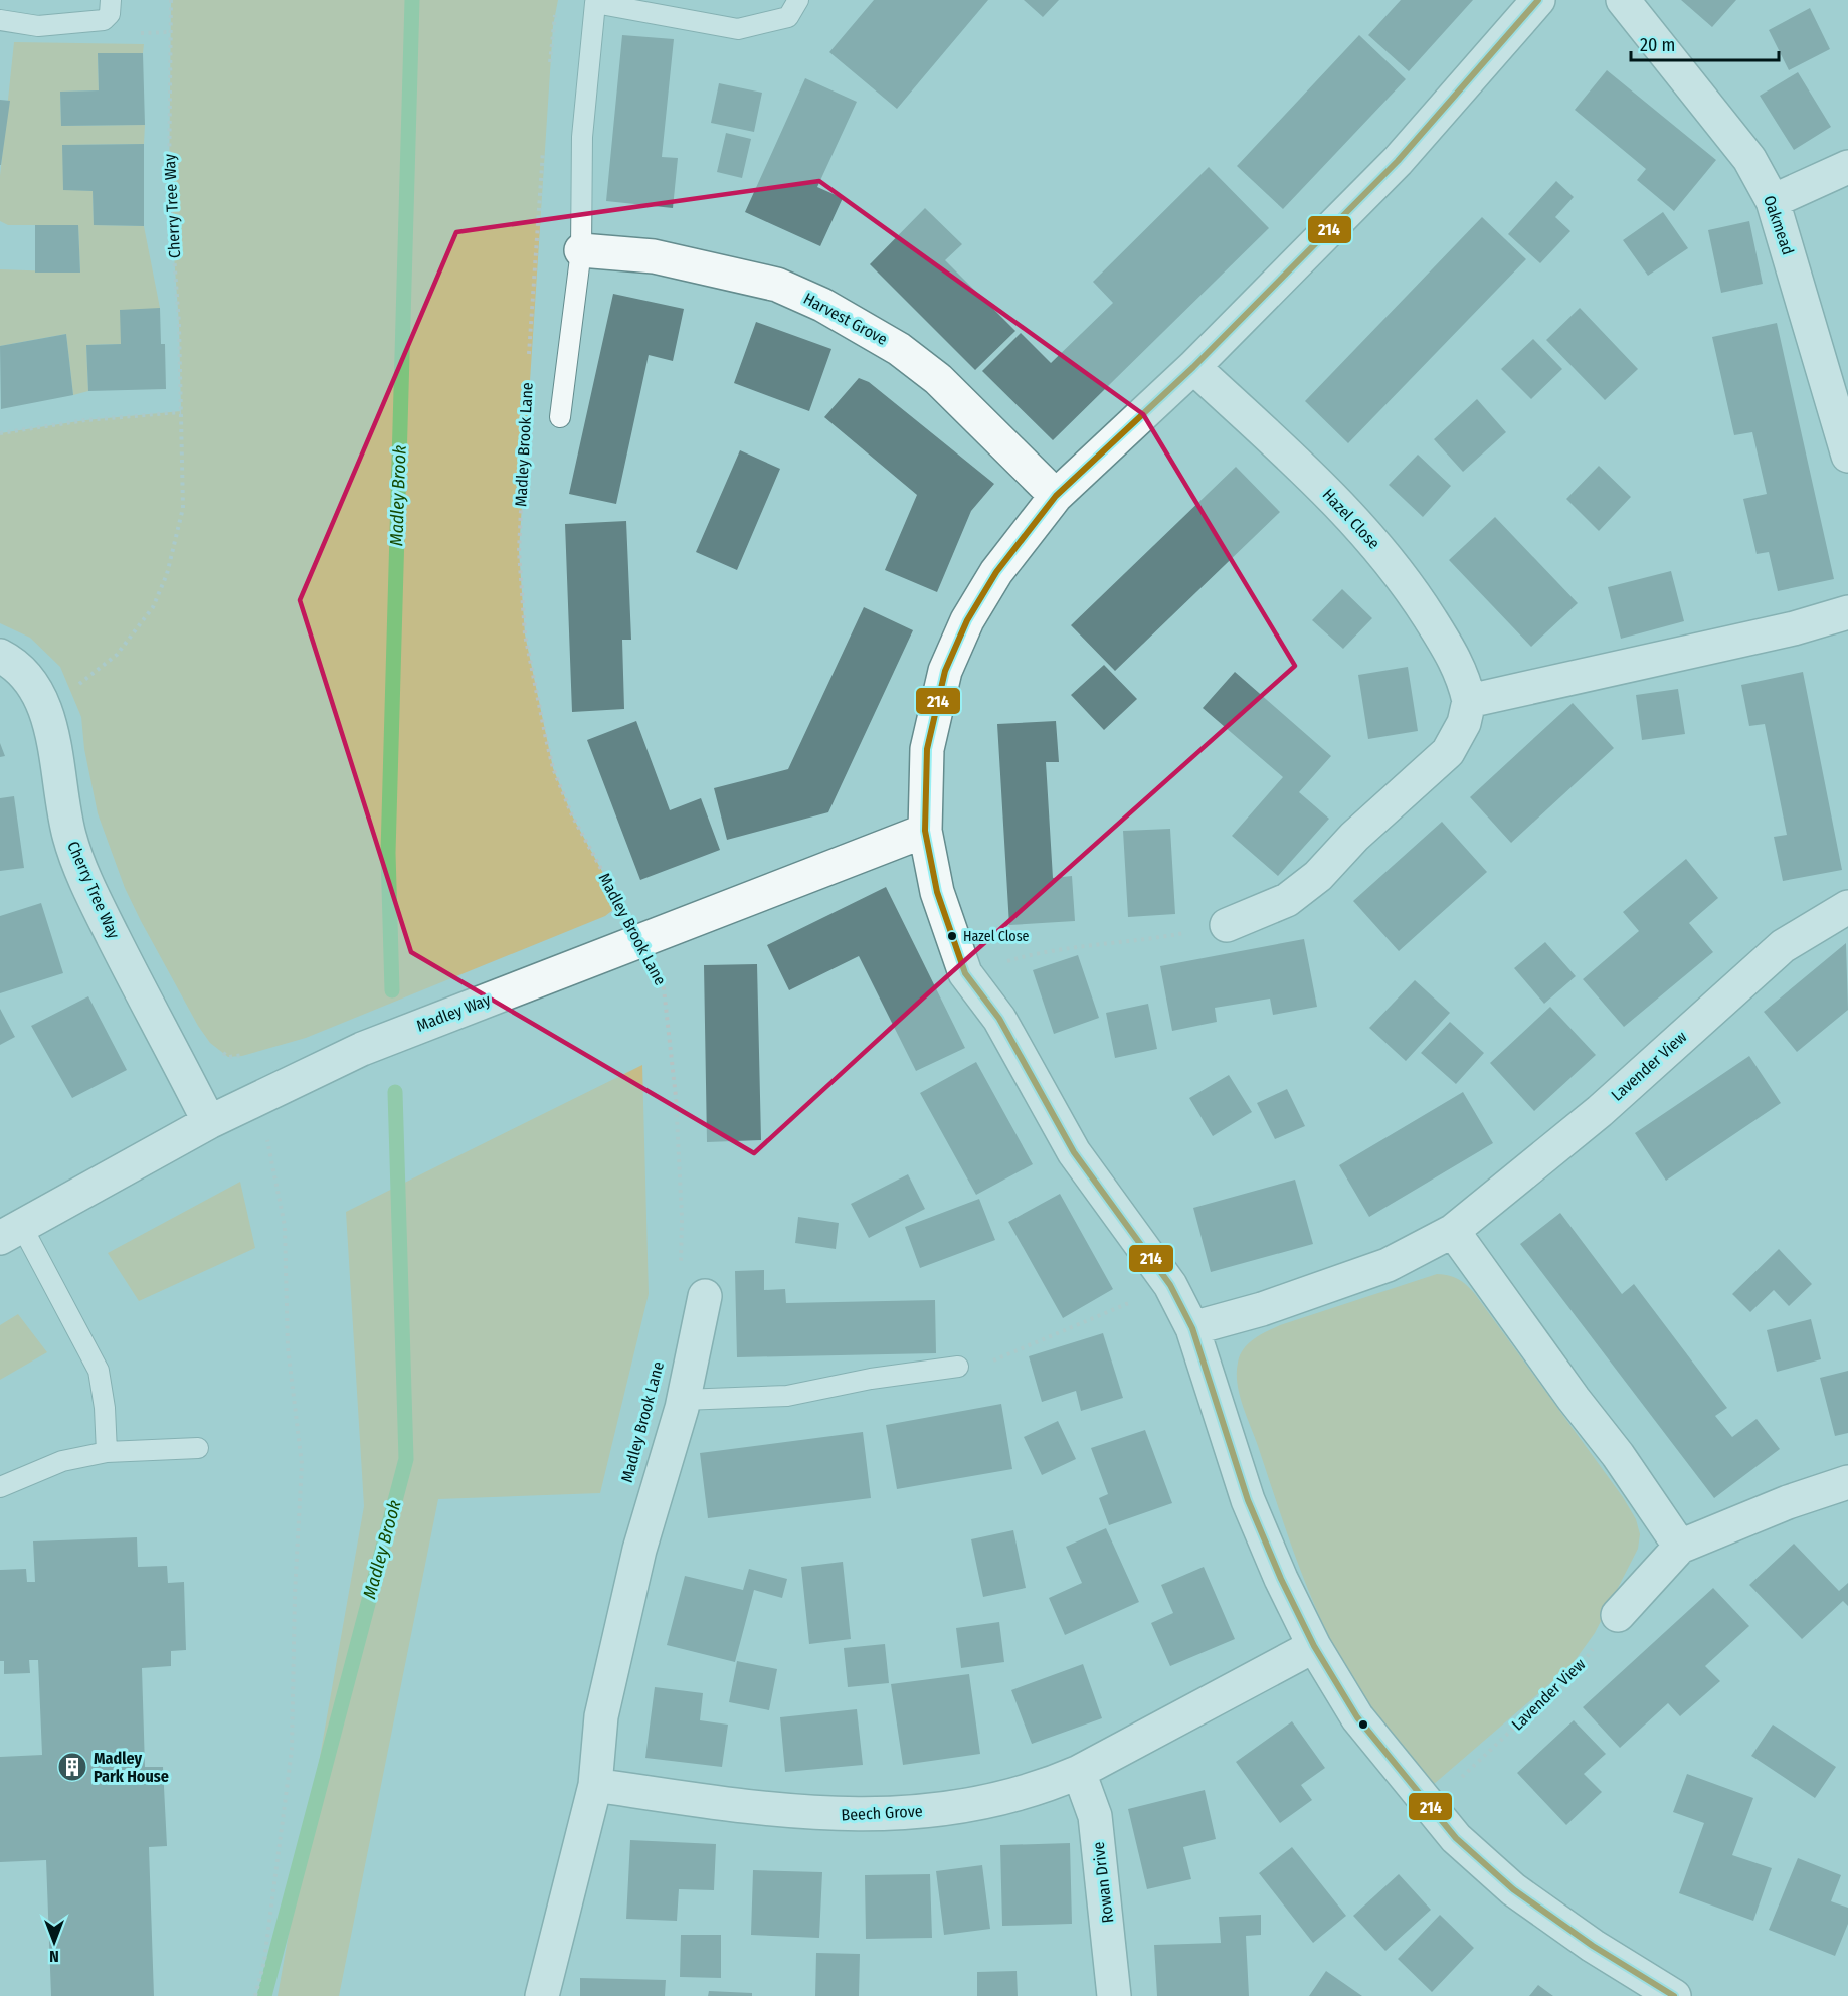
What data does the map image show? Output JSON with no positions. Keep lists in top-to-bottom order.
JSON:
{
  "streets": {
    "street": [
      "Cherry Tree Way",
      "Oakmead",
      "Harvest Grove",
      "Madley Brook Lane",
      "Hazel Close",
      "Madley Way",
      "Lavender View",
      "Beech Grove",
      "Rowan Drive"
    ]
  },
  "crossings": [
    ["Cherry Tree Way", "Madley Way"],
    ["Madley Brook Lane", "Madley Way"],
    ["Madley Brook Lane", "Beech Grove"],
    ["Beech Grove", "Rowan Drive"]
  ],
  "water": ["Madley Brook"],
  "places": {
    "other": ["Hazel Close"],
    "building": ["Madley Park House"]
  },
  "lines": ["transit line 214"],
  "scale_bar": "20 m",
  "north": "bottom"
}
